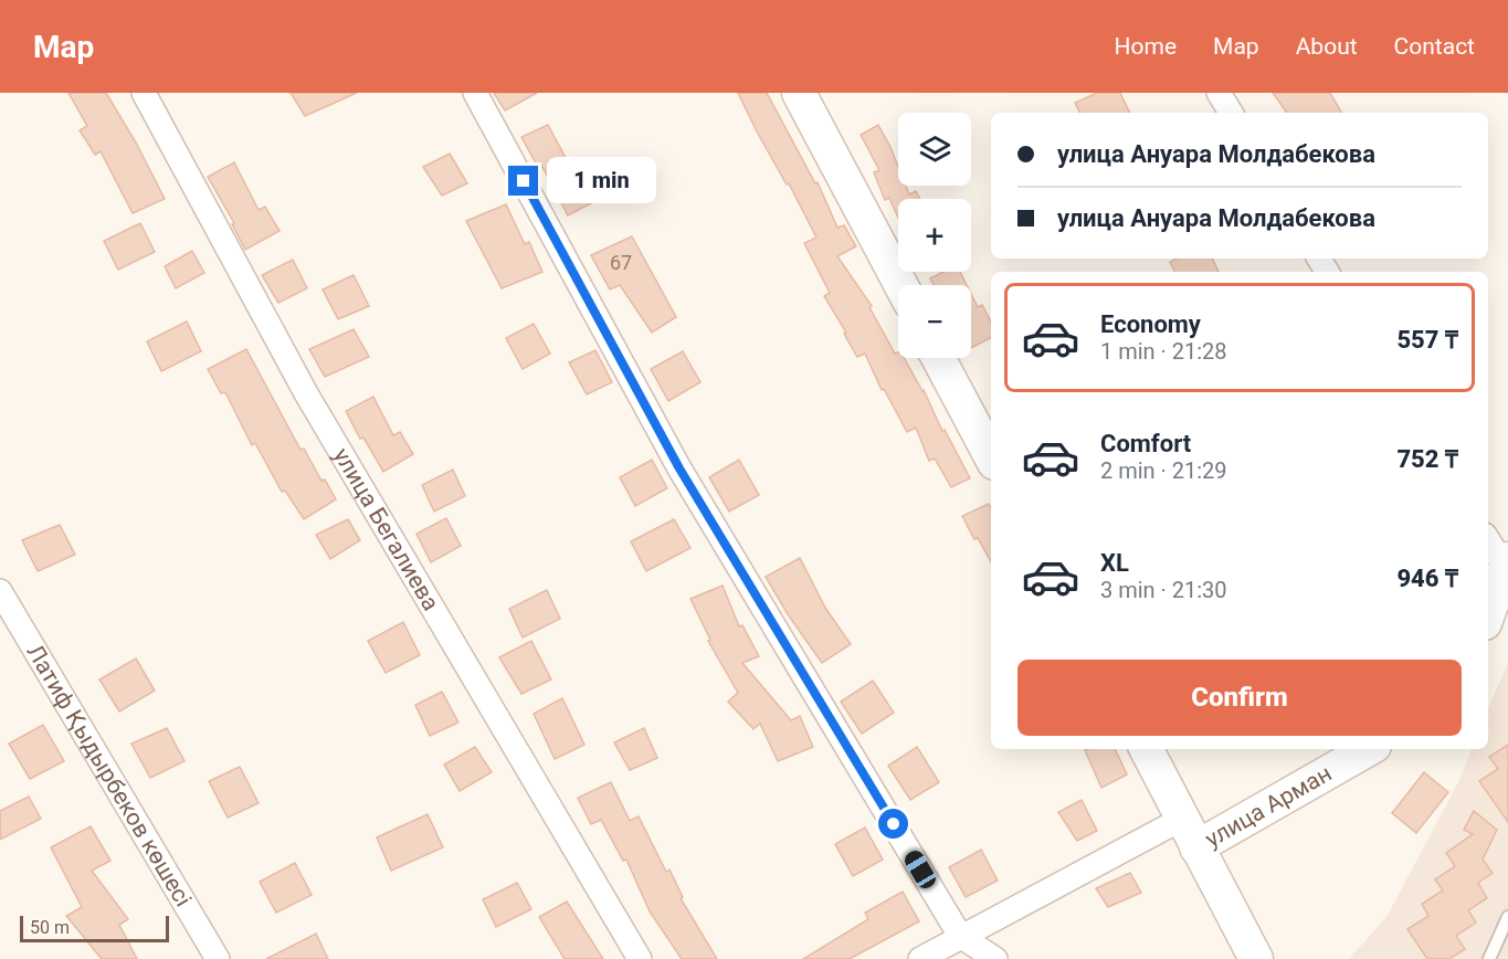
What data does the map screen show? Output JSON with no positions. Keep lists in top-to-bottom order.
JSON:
{
  "streets": {
    "main road": ["улица Арман"],
    "street": ["улица Бегалиева", "Латиф Қыдырбеков көшесі"]
  },
  "house_numbers": ["67"],
  "scale_bar": "50 m",
  "page": {
    "header": "Map",
    "nav": [
      "Home",
      "Map",
      "About",
      "Contact"
    ],
    "map_buttons": ["+", "−"],
    "banner": ["улица Ануара Молдабекова", "улица Ануара Молдабекова"],
    "bubble": "1 min",
    "list": [
      {
        "name": "Economy",
        "note": "1 min · 21:28",
        "value": "557 ₸"
      },
      {
        "name": "Comfort",
        "note": "2 min · 21:29",
        "value": "752 ₸"
      },
      {
        "name": "XL",
        "note": "3 min · 21:30",
        "value": "946 ₸"
      }
    ],
    "buttons": "Confirm",
    "scale": "50 m"
  }
}
